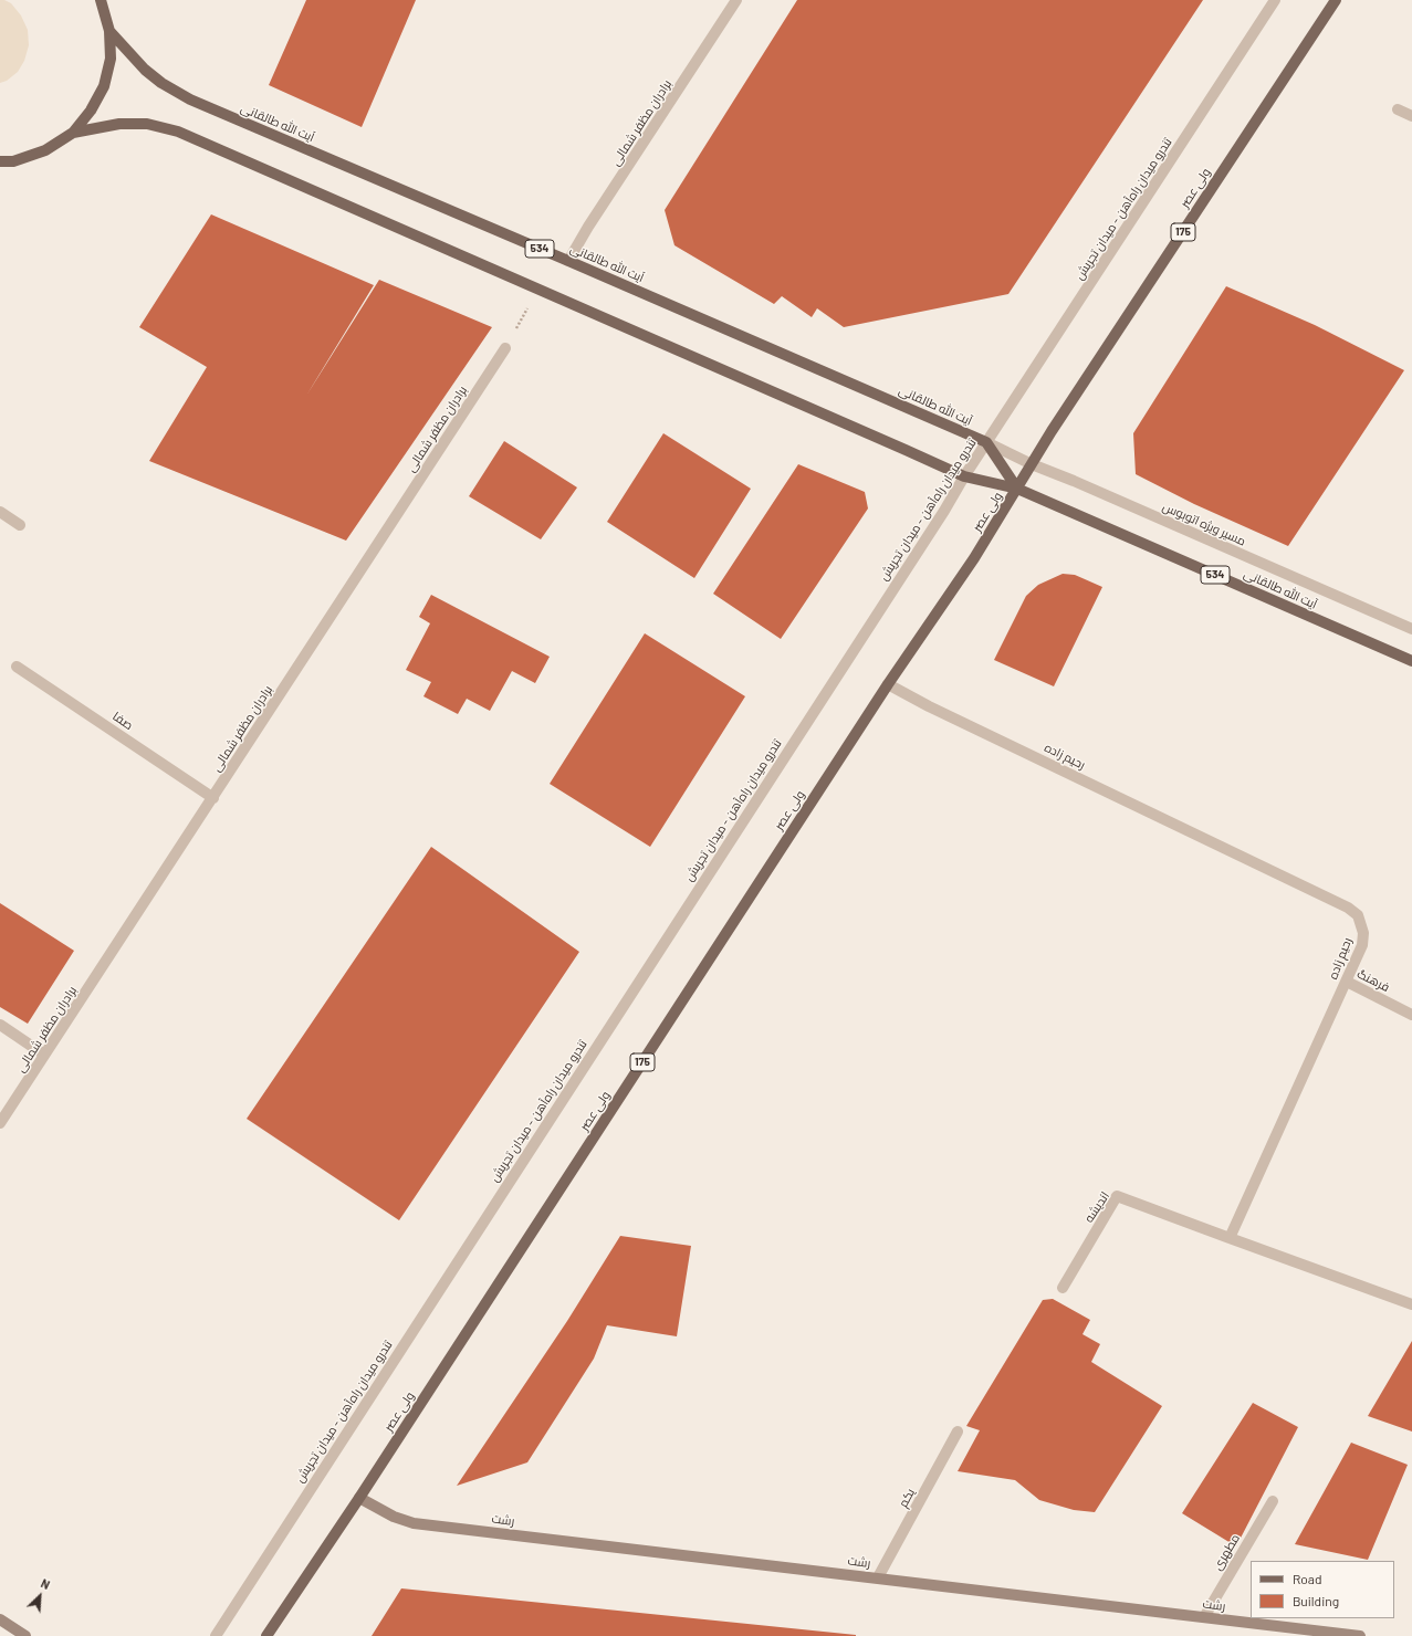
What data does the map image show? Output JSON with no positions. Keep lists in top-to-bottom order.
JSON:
{
  "streets": {
    "main road": [
      "آیت الله طالقانی",
      "ولی عصر",
      "175",
      "534"
    ],
    "street": [
      "برادران مظفر شمالی",
      "تندرو میدان راه‌آهن - میدان تجریش",
      "مسیر ویژه اتوبوس",
      "صفا",
      "رحیم زاده",
      "فرهنگ",
      "اندیشه",
      "یکم",
      "رشت",
      "مطهری"
    ]
  },
  "crossings": [
    ["آیت الله طالقانی", "برادران مظفر شمالی"],
    ["آیت الله طالقانی", "ولی عصر"],
    ["آیت الله طالقانی", "تندرو میدان راه‌آهن - میدان تجریش"],
    ["آیت الله طالقانی", "مسیر ویژه اتوبوس"],
    ["برادران مظفر شمالی", "صفا"],
    ["ولی عصر", "مسیر ویژه اتوبوس"],
    ["ولی عصر", "رحیم زاده"],
    ["ولی عصر", "رشت"],
    ["تندرو میدان راه‌آهن - میدان تجریش", "مسیر ویژه اتوبوس"],
    ["رحیم زاده", "فرهنگ"],
    ["رحیم زاده", "اندیشه"],
    ["یکم", "رشت"],
    ["رشت", "مطهری"]
  ],
  "legend": ["Road", "Building"],
  "north": "top right"
}
